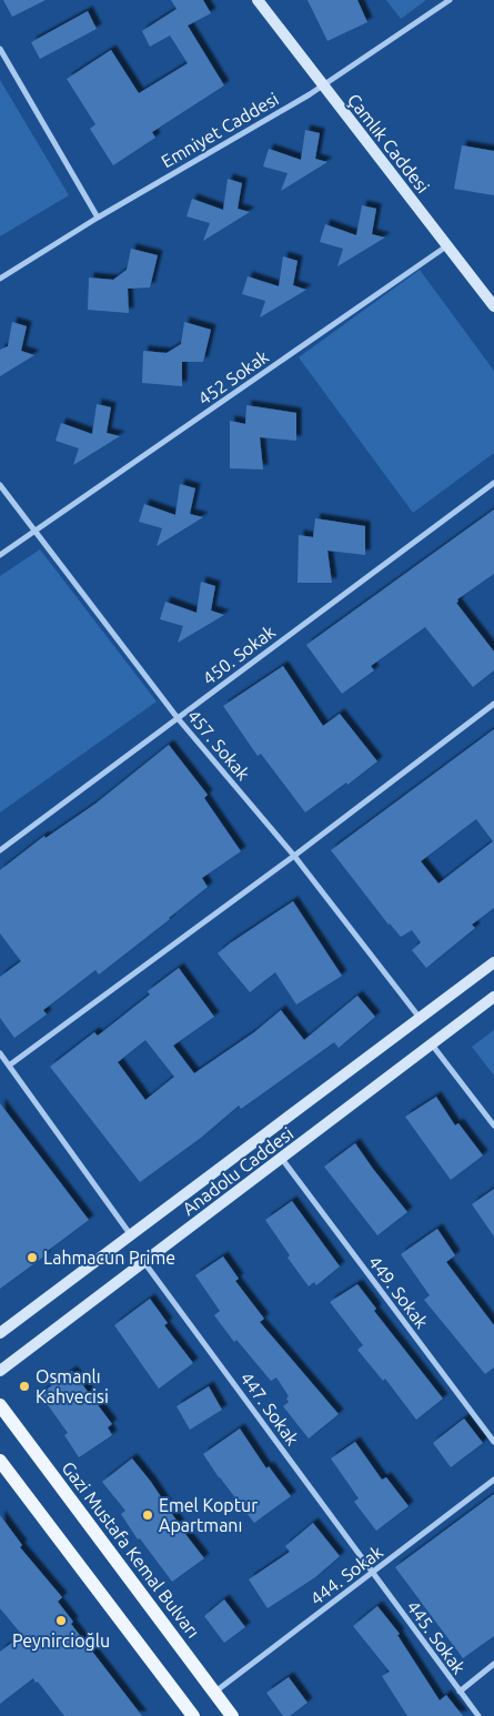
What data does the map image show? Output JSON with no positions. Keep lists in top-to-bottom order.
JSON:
{
  "streets": {
    "main road": ["Çamlık Caddesi", "Anadolu Caddesi", "Gazi Mustafa Kemal Bulvarı"],
    "street": [
      "Emniyet Caddesi",
      "452 Sokak",
      "450. Sokak",
      "457. Sokak",
      "449. Sokak",
      "447. Sokak",
      "444. Sokak",
      "445. Sokak"
    ]
  },
  "crossings": [
    ["Emniyet Caddesi", "Çamlık Caddesi"],
    ["Çamlık Caddesi", "452 Sokak"],
    ["452 Sokak", "457. Sokak"],
    ["450. Sokak", "457. Sokak"],
    ["457. Sokak", "Anadolu Caddesi"],
    ["Anadolu Caddesi", "449. Sokak"],
    ["Anadolu Caddesi", "447. Sokak"],
    ["447. Sokak", "444. Sokak"],
    ["447. Sokak", "445. Sokak"],
    ["Gazi Mustafa Kemal Bulvarı", "444. Sokak"],
    ["444. Sokak", "445. Sokak"]
  ],
  "places": [
    "Lahmacun Prime",
    "Osmanlı Kahvecisi",
    "Emel Koptur Apartmanı",
    "Peynircioğlu"
  ]
}
